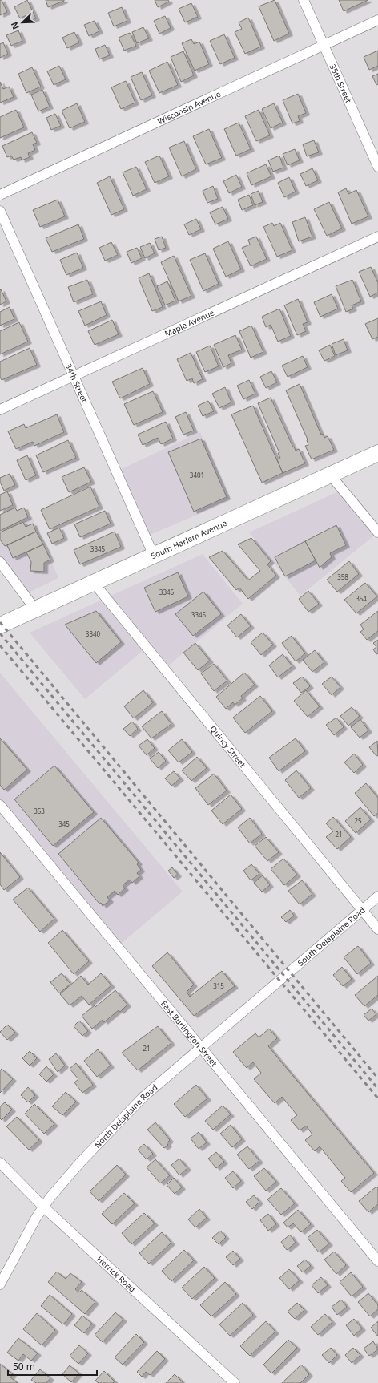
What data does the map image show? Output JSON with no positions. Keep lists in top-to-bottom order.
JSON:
{
  "streets": {
    "main road": ["South Harlem Avenue"],
    "street": [
      "35th Street",
      "Wisconsin Avenue",
      "Maple Avenue",
      "34th Street",
      "Quincy Street",
      "South Delaplaine Road",
      "East Burlington Street",
      "North Delaplaine Road",
      "Herrick Road"
    ]
  },
  "crossings": [
    ["35th Street", "Wisconsin Avenue"],
    ["Maple Avenue", "34th Street"],
    ["34th Street", "South Harlem Avenue"],
    ["South Harlem Avenue", "Quincy Street"],
    ["Quincy Street", "South Delaplaine Road"],
    ["South Delaplaine Road", "North Delaplaine Road"],
    ["East Burlington Street", "North Delaplaine Road"],
    ["North Delaplaine Road", "Herrick Road"]
  ],
  "house_numbers": [
    "3401",
    "3345",
    "358",
    "3346",
    "354",
    "3346",
    "3340",
    "353",
    "25",
    "345",
    "21",
    "315",
    "21"
  ],
  "scale_bar": "50 m",
  "north": "bottom left"
}
